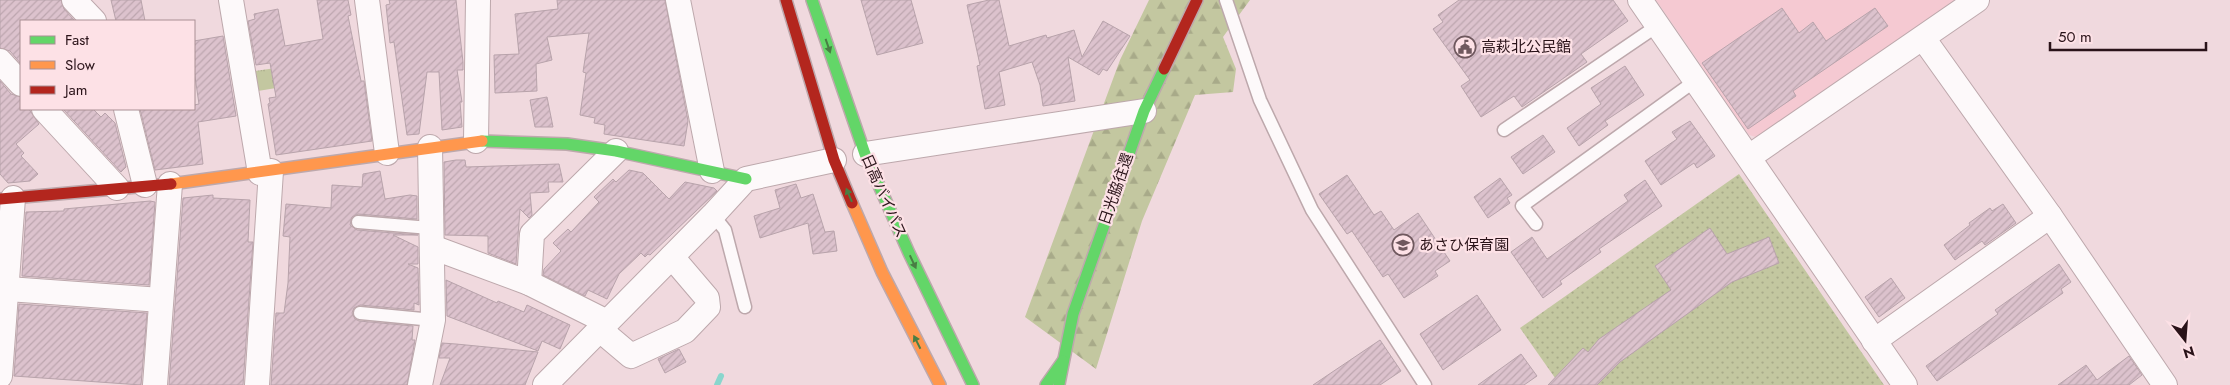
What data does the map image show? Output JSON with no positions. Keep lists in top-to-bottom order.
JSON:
{
  "streets": {
    "main road": ["日光脇往還", "日高バイパス"]
  },
  "places": {
    "public building": ["高萩北公民館"],
    "school or university": ["あさひ保育園"]
  },
  "legend": ["Fast", "Slow", "Jam"],
  "scale_bar": "50 m",
  "north": "bottom"
}
